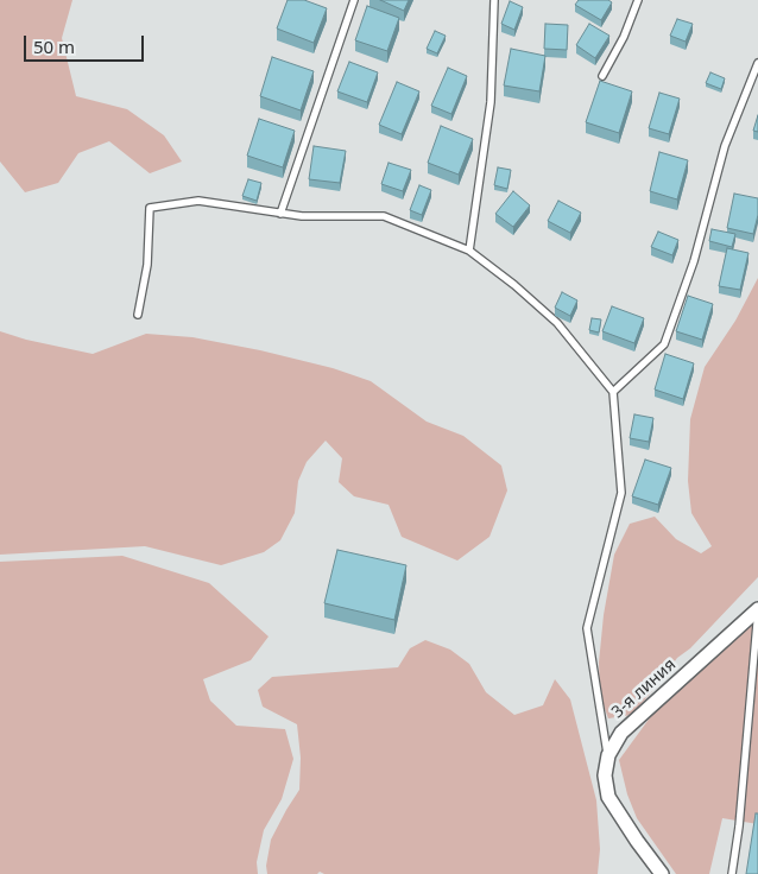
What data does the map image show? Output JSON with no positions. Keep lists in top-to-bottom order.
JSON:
{
  "streets": {
    "street": ["3-я линия"]
  },
  "scale_bar": "50 m"
}
